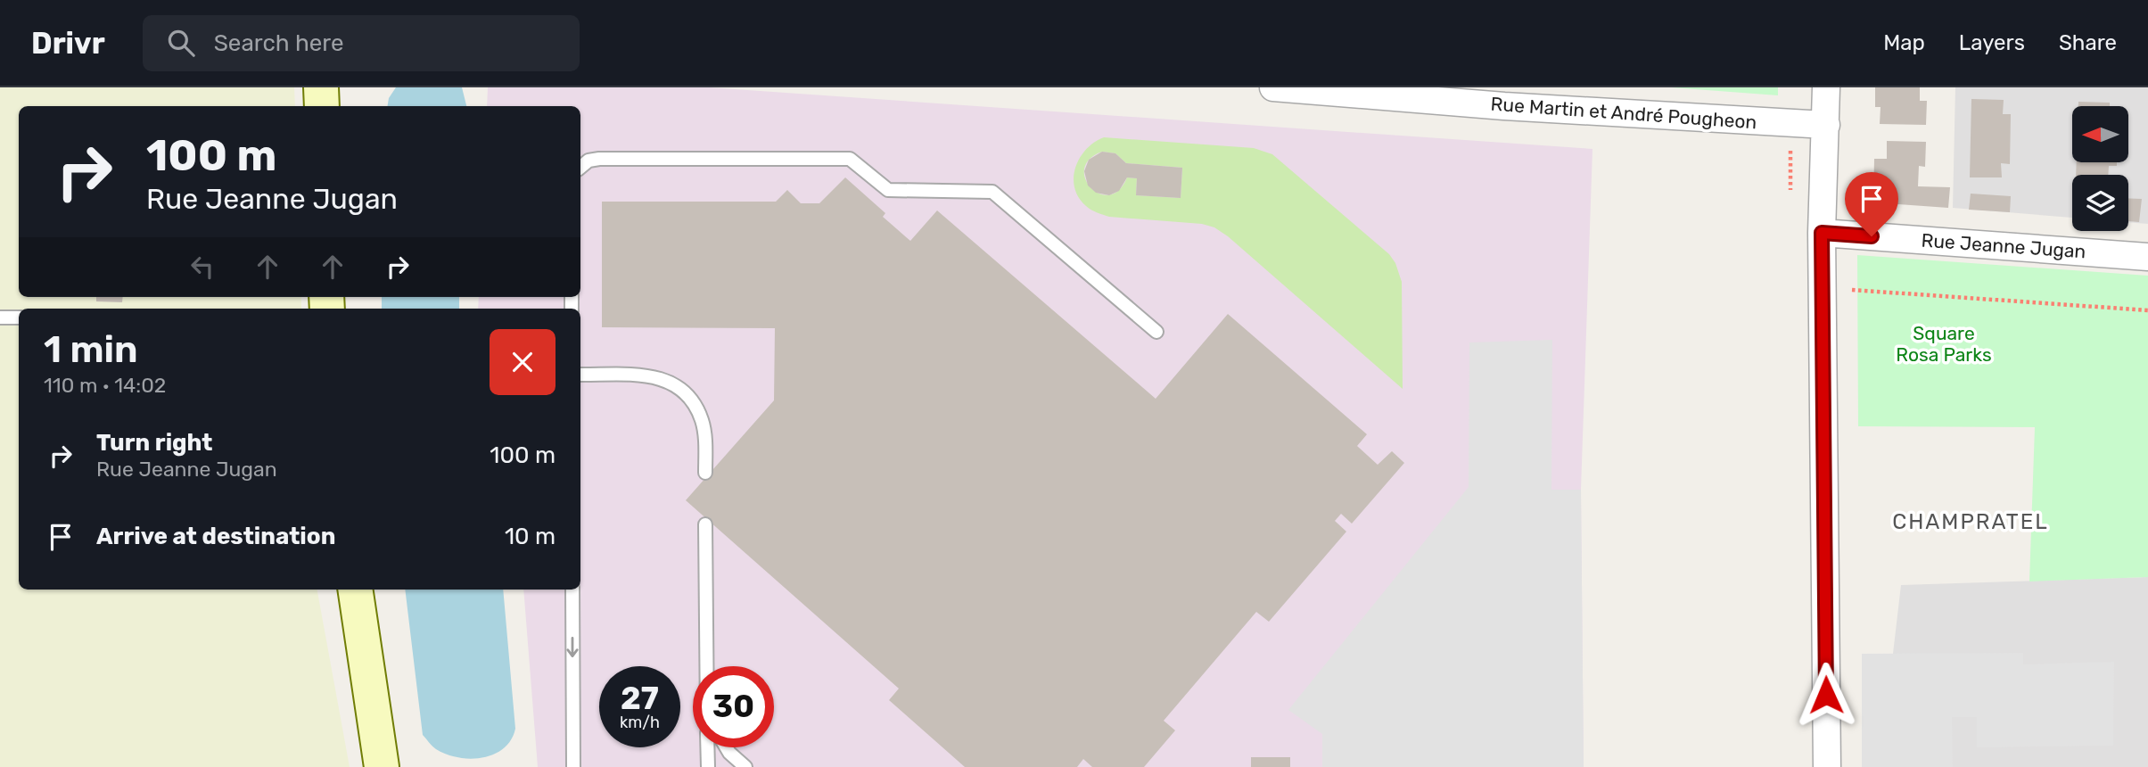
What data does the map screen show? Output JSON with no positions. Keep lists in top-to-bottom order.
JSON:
{
  "streets": {
    "street": ["Rue Martin et André Pougheon", "Rue Jeanne Jugan"]
  },
  "districts": ["CHAMPRATEL"],
  "parks": ["Square Rosa Parks"],
  "north": "left",
  "page": {
    "header": "Drivr",
    "search": "Search here",
    "nav": ["Map", "Layers", "Share"],
    "turn": ["100 m", "Rue Jeanne Jugan"],
    "heading": ["1 min", "110 m · 14:02"],
    "list": [
      {
        "name": "Turn right",
        "note": "Rue Jeanne Jugan",
        "value": "100 m"
      },
      {
        "name": "Arrive at destination",
        "value": "10 m"
      }
    ],
    "speed": "27 km/h",
    "limit": "30"
  }
}
